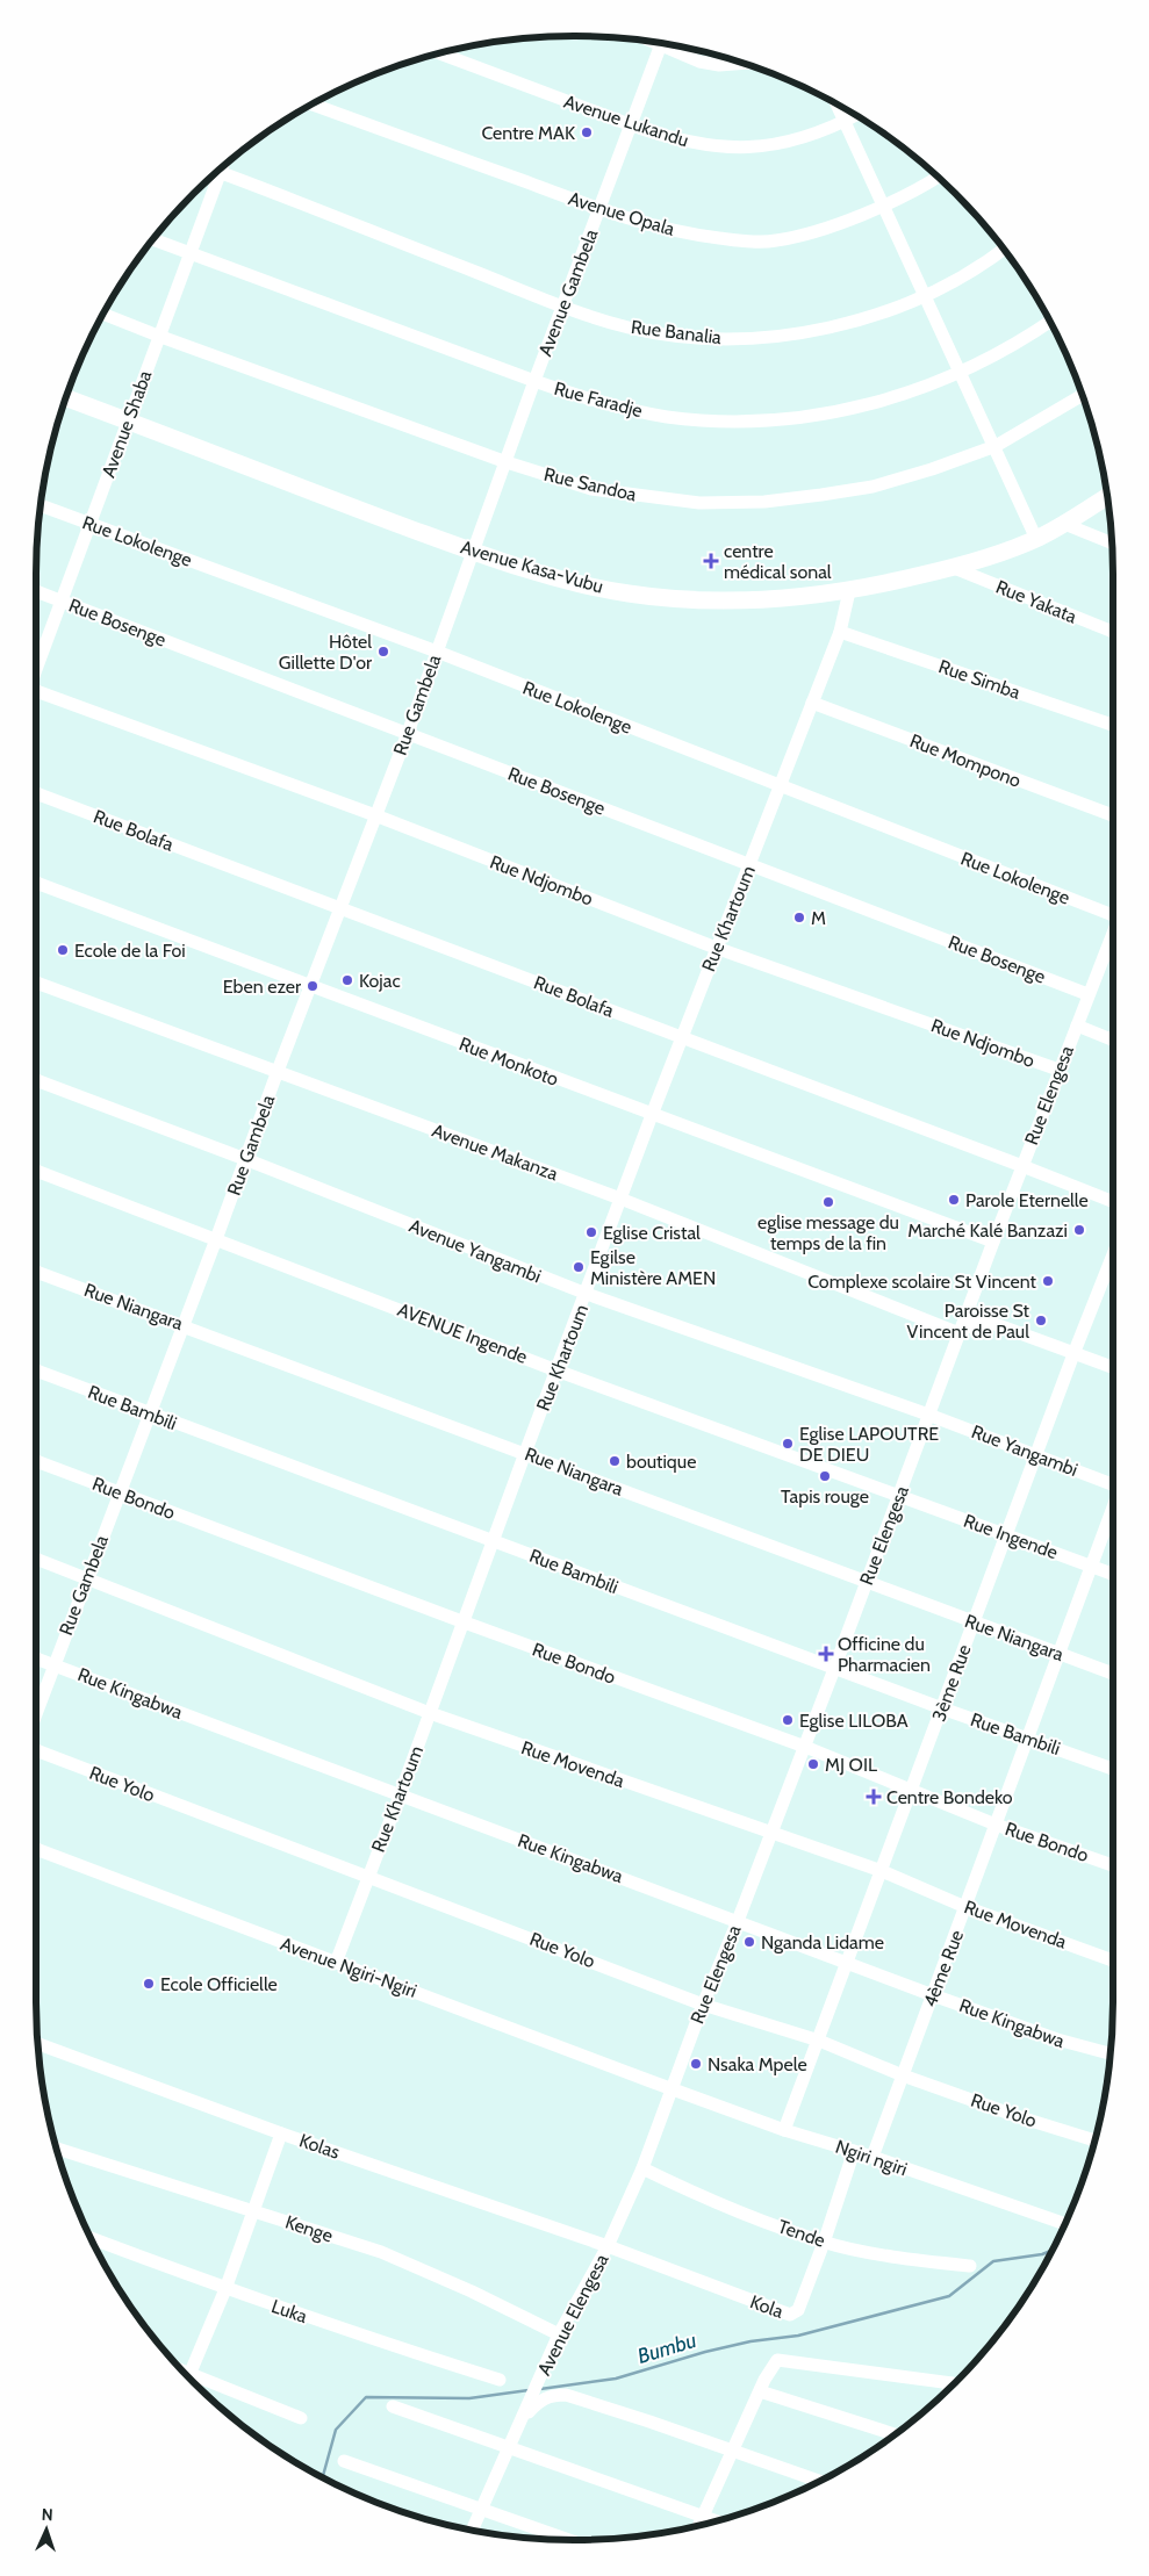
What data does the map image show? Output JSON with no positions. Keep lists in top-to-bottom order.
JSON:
{
  "streets": {
    "main road": ["Avenue Kasa-Vubu"],
    "street": [
      "Avenue Lukandu",
      "Avenue Opala",
      "Avenue Gambela",
      "Rue Banalia",
      "Rue Faradje",
      "Avenue Shaba",
      "Rue Sandoa",
      "Rue Lokolenge",
      "Rue Yakata",
      "Rue Bosenge",
      "Rue Simba",
      "Rue Gambela",
      "Rue Mompono",
      "Rue Bolafa",
      "Rue Ndjombo",
      "Rue Khartoum",
      "Rue Monkoto",
      "Rue Elengesa",
      "Avenue Makanza",
      "Avenue Yangambi",
      "Rue Niangara",
      "AVENUE Ingende",
      "Rue Bambili",
      "Rue Yangambi",
      "Rue Bondo",
      "Rue Ingende",
      "3ème Rue",
      "Rue Kingabwa",
      "Rue Movenda",
      "Rue Yolo",
      "Avenue Ngiri-Ngiri",
      "4ème Rue",
      "Kolas",
      "Ngiri ngiri",
      "Kenge",
      "Tende",
      "Kola",
      "Luka",
      "Avenue Elengesa"
    ]
  },
  "crossings": [
    ["Avenue Lukandu", "Avenue Gambela"],
    ["Avenue Opala", "Avenue Gambela"],
    ["Avenue Gambela", "Rue Banalia"],
    ["Avenue Gambela", "Rue Faradje"],
    ["Avenue Gambela", "Rue Sandoa"],
    ["Avenue Gambela", "Avenue Kasa-Vubu"],
    ["Avenue Gambela", "Rue Gambela"],
    ["Rue Faradje", "Avenue Shaba"],
    ["Avenue Shaba", "Rue Sandoa"],
    ["Avenue Shaba", "Rue Lokolenge"],
    ["Avenue Shaba", "Avenue Kasa-Vubu"],
    ["Avenue Shaba", "Rue Bosenge"],
    ["Rue Lokolenge", "Rue Gambela"],
    ["Rue Lokolenge", "Rue Khartoum"],
    ["Avenue Kasa-Vubu", "Rue Yakata"],
    ["Avenue Kasa-Vubu", "Rue Gambela"],
    ["Avenue Kasa-Vubu", "Rue Khartoum"],
    ["Rue Bosenge", "Rue Gambela"],
    ["Rue Bosenge", "Rue Khartoum"],
    ["Rue Bosenge", "Rue Elengesa"],
    ["Rue Simba", "Rue Khartoum"],
    ["Rue Gambela", "Rue Bolafa"],
    ["Rue Gambela", "Rue Ndjombo"],
    ["Rue Gambela", "Rue Monkoto"],
    ["Rue Gambela", "Avenue Makanza"],
    ["Rue Gambela", "Avenue Yangambi"],
    ["Rue Gambela", "Rue Niangara"],
    ["Rue Gambela", "AVENUE Ingende"],
    ["Rue Gambela", "Rue Bambili"],
    ["Rue Gambela", "Rue Bondo"],
    ["Rue Gambela", "Rue Kingabwa"],
    ["Rue Gambela", "Rue Movenda"],
    ["Rue Mompono", "Rue Khartoum"],
    ["Rue Bolafa", "Rue Khartoum"],
    ["Rue Bolafa", "Rue Elengesa"],
    ["Rue Ndjombo", "Rue Khartoum"],
    ["Rue Ndjombo", "Rue Elengesa"],
    ["Rue Khartoum", "Rue Monkoto"],
    ["Rue Khartoum", "Avenue Makanza"],
    ["Rue Khartoum", "Avenue Yangambi"],
    ["Rue Khartoum", "Rue Niangara"],
    ["Rue Khartoum", "AVENUE Ingende"],
    ["Rue Khartoum", "Rue Bambili"],
    ["Rue Khartoum", "Rue Bondo"],
    ["Rue Khartoum", "Rue Kingabwa"],
    ["Rue Khartoum", "Rue Movenda"],
    ["Rue Khartoum", "Rue Yolo"],
    ["Rue Khartoum", "Avenue Ngiri-Ngiri"],
    ["Rue Monkoto", "Rue Elengesa"],
    ["Rue Elengesa", "Avenue Makanza"],
    ["Rue Elengesa", "Avenue Yangambi"],
    ["Rue Elengesa", "Rue Niangara"],
    ["Rue Elengesa", "AVENUE Ingende"],
    ["Rue Elengesa", "Rue Bambili"],
    ["Rue Elengesa", "Rue Yangambi"],
    ["Rue Elengesa", "Rue Bondo"],
    ["Rue Elengesa", "Rue Ingende"],
    ["Rue Elengesa", "Rue Kingabwa"],
    ["Rue Elengesa", "Rue Movenda"],
    ["Rue Elengesa", "Rue Yolo"],
    ["Rue Elengesa", "Avenue Ngiri-Ngiri"],
    ["Rue Elengesa", "Ngiri ngiri"],
    ["Rue Elengesa", "Avenue Elengesa"],
    ["Avenue Yangambi", "Rue Yangambi"],
    ["Rue Niangara", "3ème Rue"],
    ["Rue Niangara", "4ème Rue"],
    ["AVENUE Ingende", "Rue Ingende"],
    ["Rue Bambili", "3ème Rue"],
    ["Rue Bambili", "4ème Rue"],
    ["Rue Yangambi", "3ème Rue"],
    ["Rue Bondo", "3ème Rue"],
    ["Rue Bondo", "4ème Rue"],
    ["Rue Ingende", "3ème Rue"],
    ["Rue Ingende", "4ème Rue"],
    ["3ème Rue", "Rue Kingabwa"],
    ["3ème Rue", "Rue Movenda"],
    ["3ème Rue", "Rue Yolo"],
    ["3ème Rue", "Ngiri ngiri"],
    ["Rue Kingabwa", "4ème Rue"],
    ["Rue Movenda", "4ème Rue"],
    ["Rue Yolo", "4ème Rue"],
    ["Avenue Ngiri-Ngiri", "Ngiri ngiri"],
    ["Avenue Ngiri-Ngiri", "Avenue Elengesa"],
    ["4ème Rue", "Ngiri ngiri"],
    ["Kolas", "Kola"],
    ["Kolas", "Avenue Elengesa"],
    ["Ngiri ngiri", "Kola"],
    ["Ngiri ngiri", "Avenue Elengesa"],
    ["Kenge", "Avenue Elengesa"],
    ["Tende", "Kola"],
    ["Tende", "Avenue Elengesa"],
    ["Kola", "Avenue Elengesa"]
  ],
  "water": ["Bumbu"],
  "places": {
    "other": [
      "Centre MAK",
      "Hôtel Gillette D'or",
      "M",
      "Ecole de la Foi",
      "Kojac",
      "Eben ezer",
      "Parole Eternelle",
      "eglise message du temps de la fin",
      "Marché Kalé Banzazi",
      "Eglise Cristal",
      "Egilse Ministère AMEN",
      "Complexe scolaire St Vincent",
      "Paroisse St Vincent de Paul",
      "Eglise LAPOUTRE DE DIEU",
      "boutique",
      "Tapis rouge",
      "Eglise LILOBA",
      "MJ OIL",
      "Nganda Lidame",
      "Ecole Officielle",
      "Nsaka Mpele"
    ],
    "health": ["centre médical sonal", "Officine du Pharmacien", "Centre Bondeko"]
  },
  "north": "top"
}
